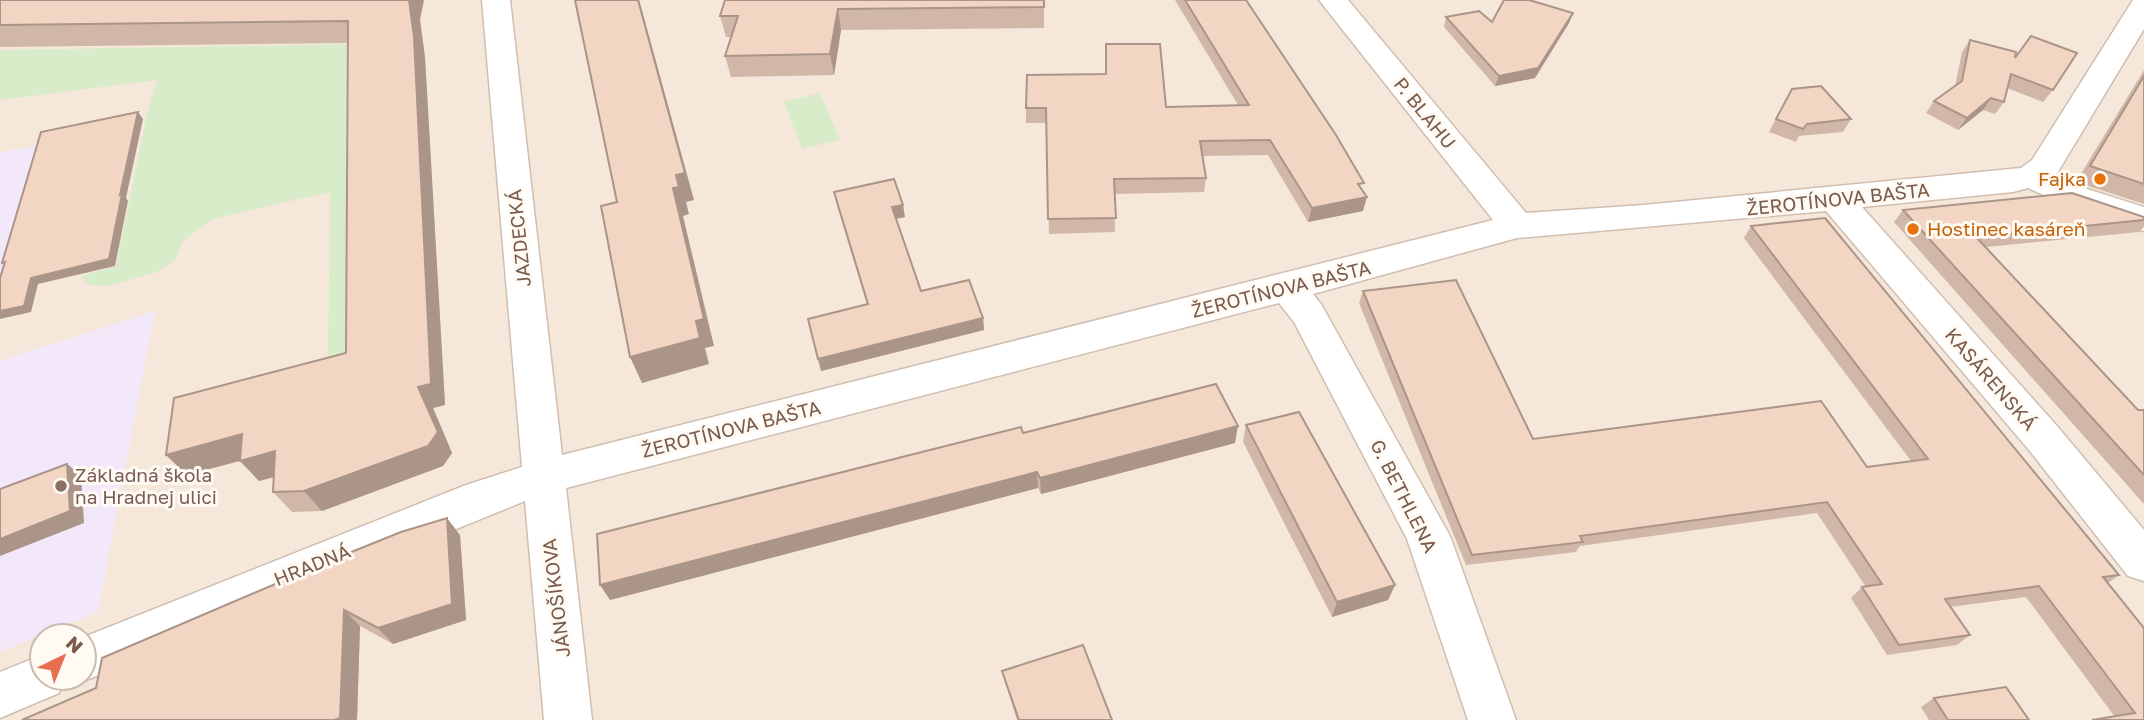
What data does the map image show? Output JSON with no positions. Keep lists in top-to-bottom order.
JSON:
{
  "streets": {
    "street": [
      "P. BLAHU",
      "ŽEROTÍNOVA BAŠTA",
      "JAZDECKÁ",
      "KASÁRENSKÁ",
      "G. BETHLENA",
      "HRADNÁ",
      "JÁNOŠÍKOVA"
    ]
  },
  "crossings": [
    ["P. BLAHU", "ŽEROTÍNOVA BAŠTA"],
    ["ŽEROTÍNOVA BAŠTA", "JAZDECKÁ"],
    ["ŽEROTÍNOVA BAŠTA", "KASÁRENSKÁ"],
    ["ŽEROTÍNOVA BAŠTA", "G. BETHLENA"],
    ["ŽEROTÍNOVA BAŠTA", "HRADNÁ"],
    ["ŽEROTÍNOVA BAŠTA", "JÁNOŠÍKOVA"],
    ["JAZDECKÁ", "HRADNÁ"],
    ["JAZDECKÁ", "JÁNOŠÍKOVA"],
    ["HRADNÁ", "JÁNOŠÍKOVA"]
  ],
  "places": ["Fajka", "Hostinec kasáreň", "Základná škola na Hradnej ulici"],
  "north": "top right"
}
